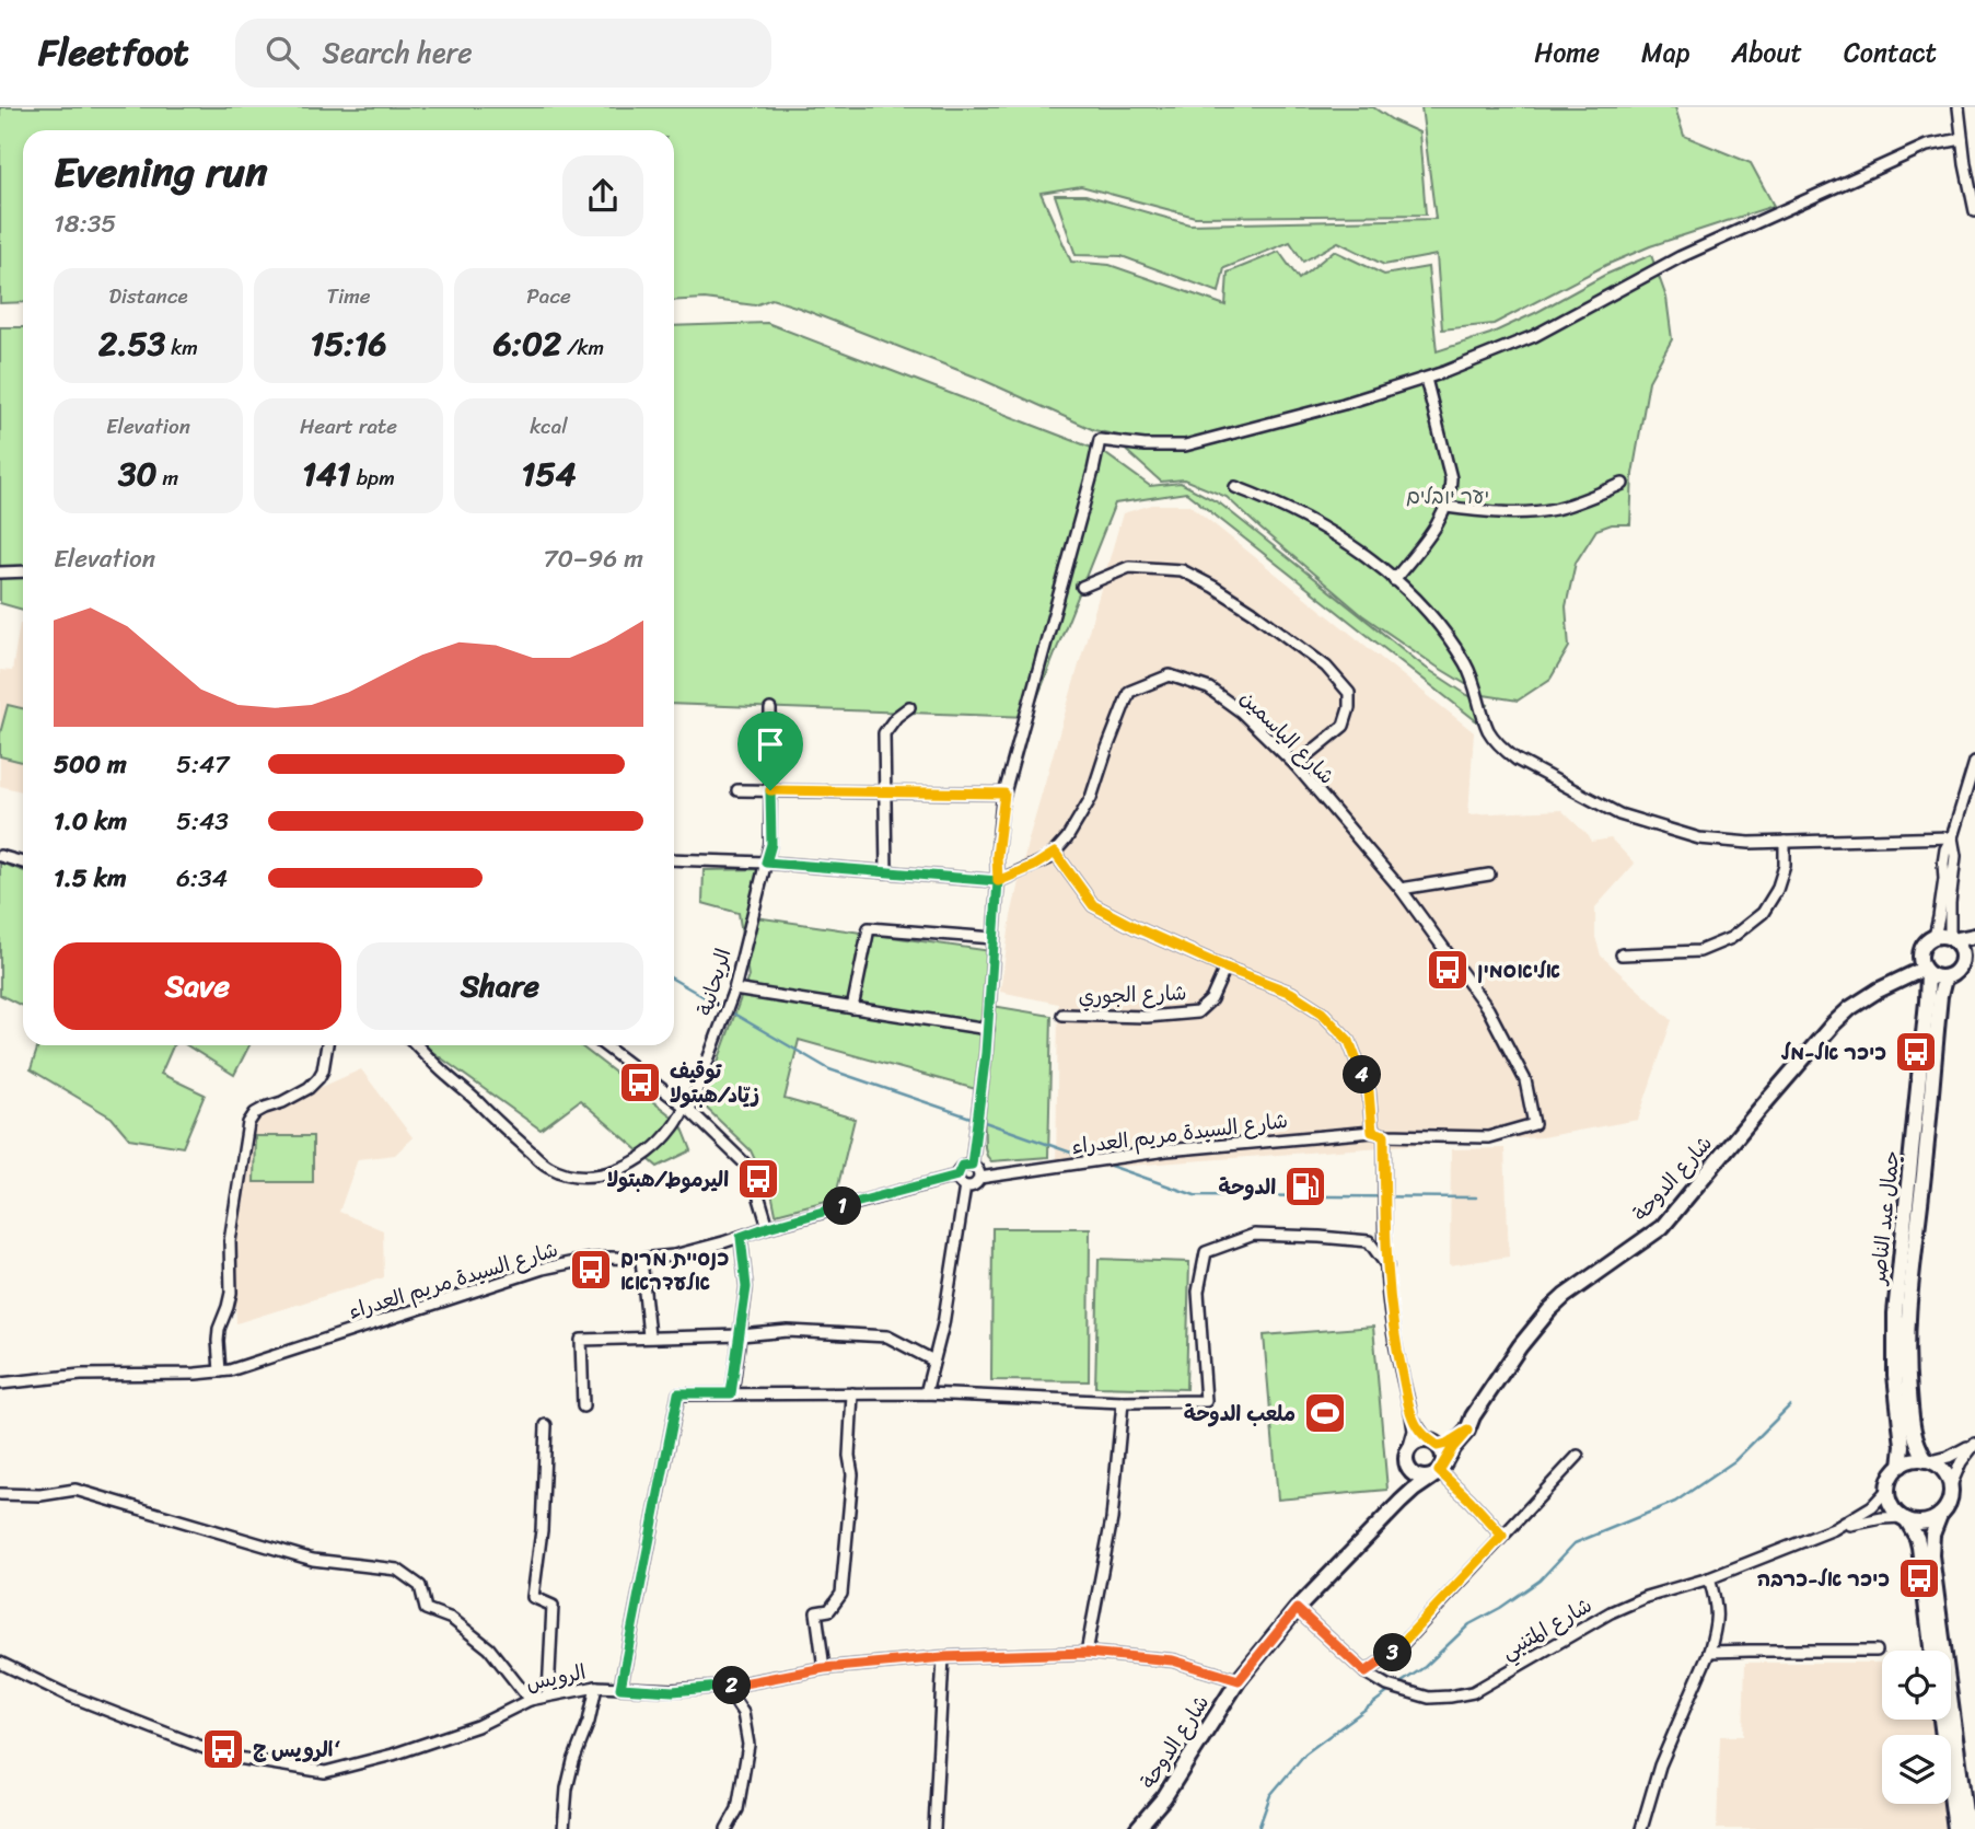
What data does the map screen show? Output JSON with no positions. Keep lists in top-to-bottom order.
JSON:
{
  "streets": {
    "street": [
      "شارع الياسمين",
      "الريحانية",
      "شارع الجوري",
      "شارع السيدة مريم العدراء",
      "شارع الدوحة",
      "جمال عبد الناصر",
      "شارع المتنبي",
      "الرويس"
    ]
  },
  "crossings": [
    ["شارع الياسمين", "شارع السيدة مريم العدراء"],
    ["شارع الدوحة", "جمال عبد الناصر"],
    ["شارع الدوحة", "شارع المتنبي"],
    ["شارع الدوحة", "الرويس"]
  ],
  "parks": ["יער יובלים"],
  "places": {
    "bus stop": [
      "אליאסמין",
      "כיכר אל-מל",
      "توقيف زيّاد/هبتولا",
      "اليرموط/هبتولا",
      "כנסיית מרים אלעדראא",
      "כיכר אל-כרבה",
      "الرويس ج‘"
    ],
    "fuel station": ["الدوحة"],
    "sports": ["ملعب الدوحة"]
  },
  "page": {
    "header": "Fleetfoot",
    "search": "Search here",
    "nav": [
      "Home",
      "Map",
      "About",
      "Contact"
    ],
    "heading": ["Evening run", "18:35"],
    "stats": [
      ["Distance", "2.53 km"],
      ["Time", "15:16"],
      ["Pace", "6:02 /km"],
      ["Elevation", "30 m"],
      ["Heart rate", "141 bpm"],
      ["kcal", "154"]
    ],
    "chart": ["Elevation", "70–96 m"],
    "list": [
      {
        "name": "500 m",
        "note": "5:47"
      },
      {
        "name": "1.0 km",
        "note": "5:43"
      },
      {
        "name": "1.5 km",
        "note": "6:34"
      }
    ],
    "buttons": ["Save", "Share"],
    "pins": [
      "4",
      "1",
      "3",
      "2"
    ]
  }
}
